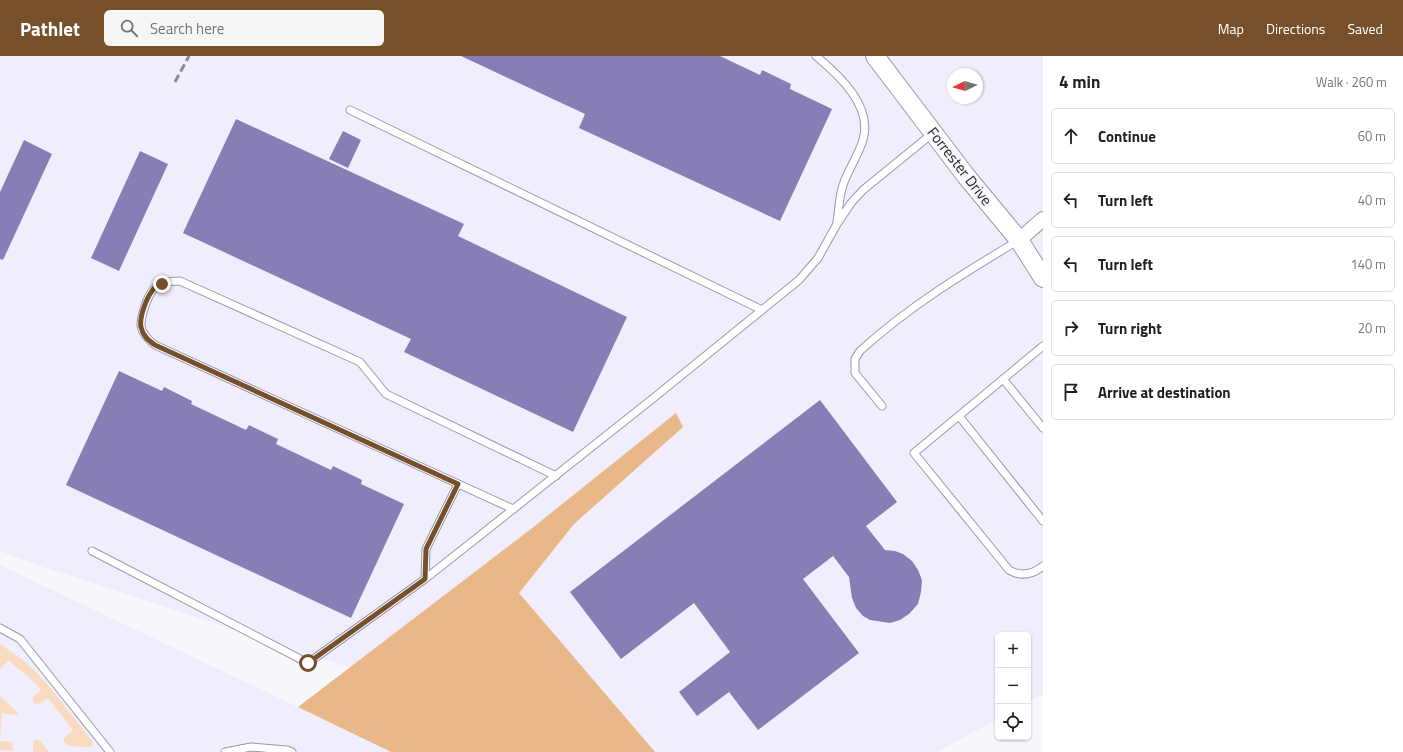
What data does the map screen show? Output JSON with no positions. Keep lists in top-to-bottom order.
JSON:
{
  "streets": {
    "street": ["Forrester Drive"]
  },
  "north": "left",
  "page": {
    "header": "Pathlet",
    "search": "Search here",
    "nav": ["Map", "Directions", "Saved"],
    "heading": ["4 min", "Walk · 260 m"],
    "list": [
      ["Continue", "60 m"],
      ["Turn left", "40 m"],
      ["Turn left", "140 m"],
      ["Turn right", "20 m"],
      "Arrive at destination"
    ],
    "map_buttons": ["+", "−"]
  }
}
